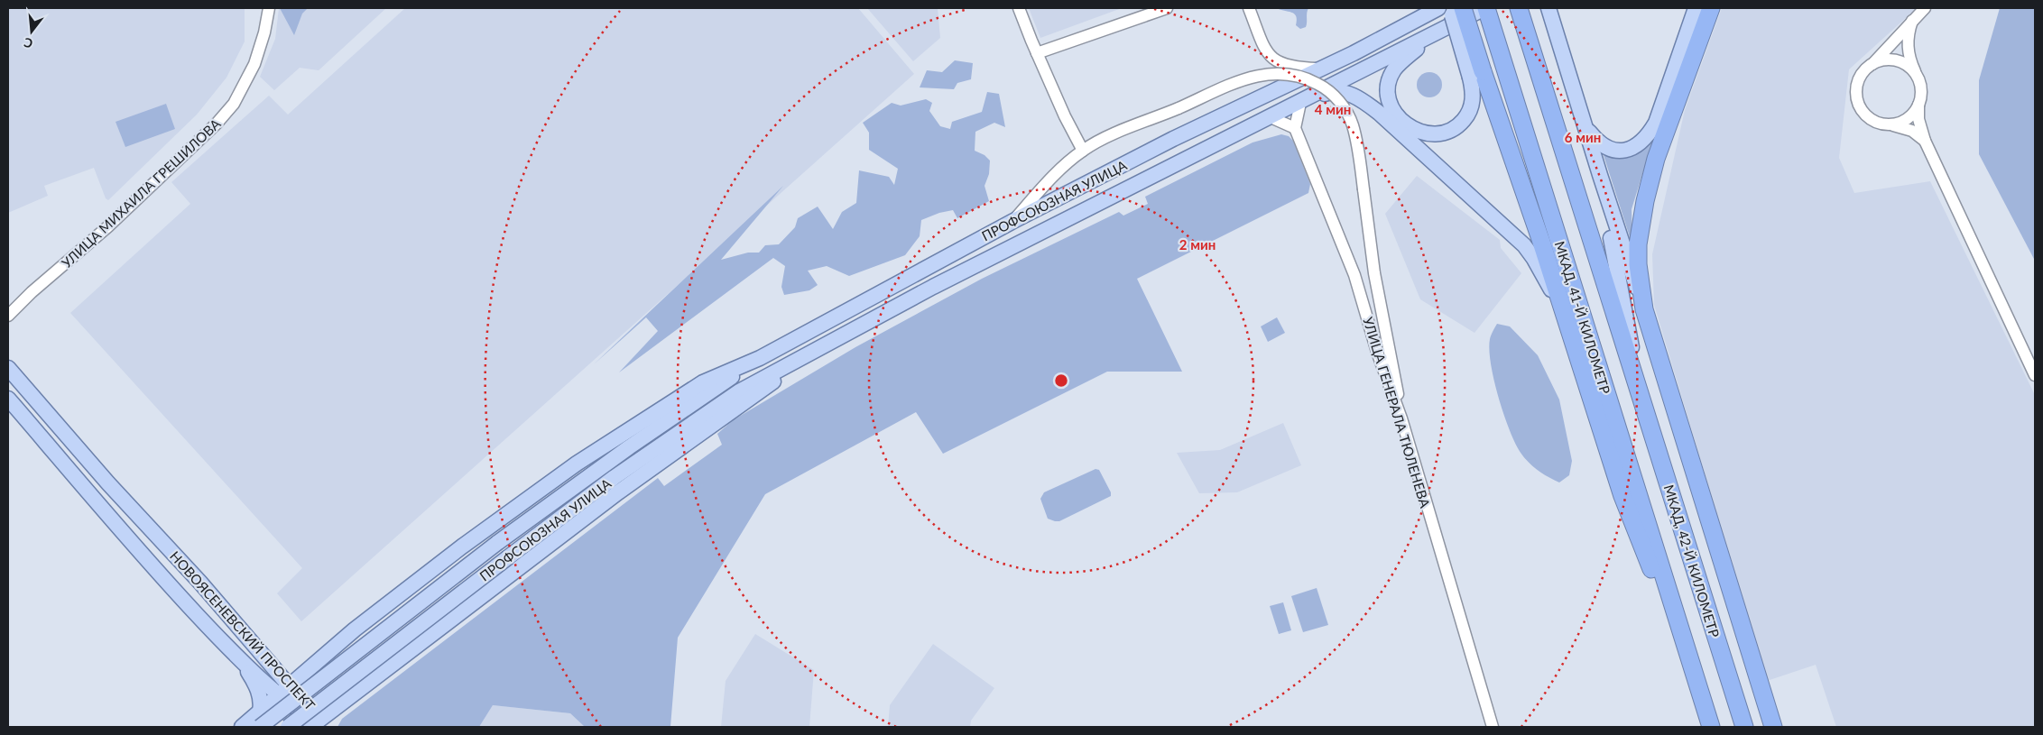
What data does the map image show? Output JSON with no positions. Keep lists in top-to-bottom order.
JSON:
{
  "streets": {
    "highway": ["МКАД, 41-Й КИЛОМЕТР", "МКАД, 42-Й КИЛОМЕТР"],
    "main road": ["ПРОФСОЮЗНАЯ УЛИЦА", "НОВОЯСЕНЕВСКИЙ ПРОСПЕКТ"],
    "street": ["УЛИЦА МИХАИЛА ГРЕШИЛОВА", "УЛИЦА ГЕНЕРАЛА ТЮЛЕНЕВА"]
  },
  "crossings": [
    ["ПРОФСОЮЗНАЯ УЛИЦА", "НОВОЯСЕНЕВСКИЙ ПРОСПЕКТ"]
  ],
  "north": "bottom",
  "rings": ["4 мин", "6 мин", "2 мин"]
}
